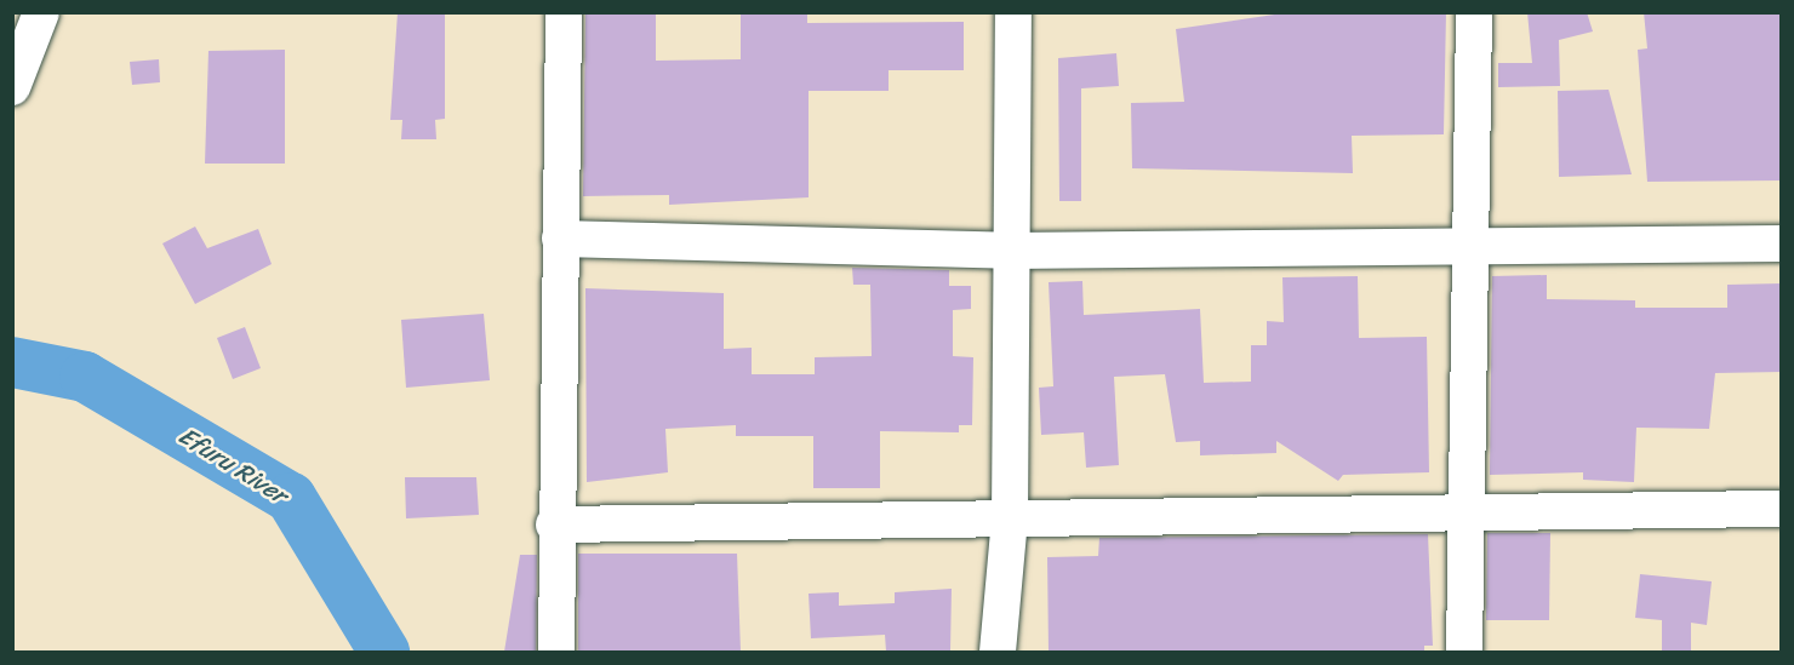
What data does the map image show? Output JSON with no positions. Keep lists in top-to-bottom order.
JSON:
{
  "water": ["Efuru River"]
}
